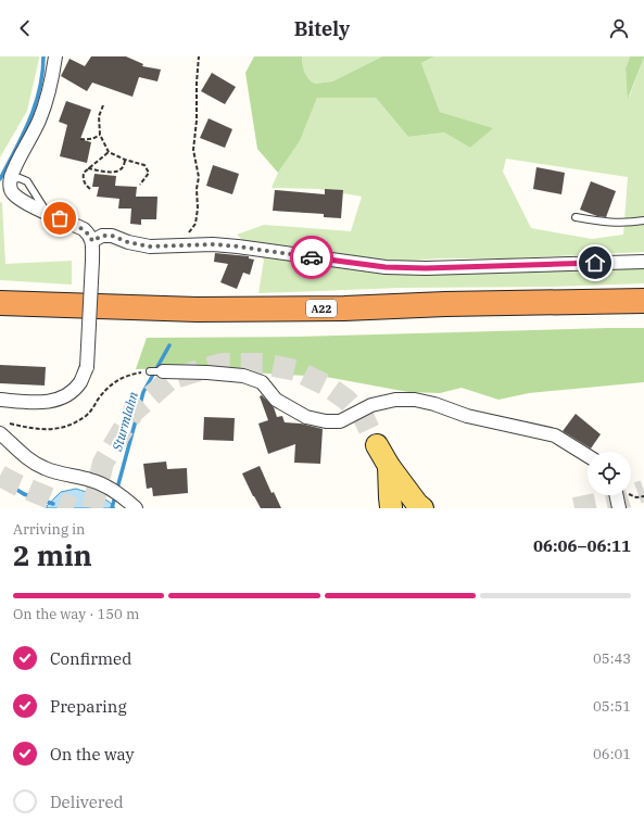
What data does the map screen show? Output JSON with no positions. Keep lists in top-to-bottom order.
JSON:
{
  "streets": {
    "highway": ["A22"]
  },
  "water": ["Sturmlahn"],
  "page": {
    "header": "Bitely",
    "heading": ["2 min", "Arriving in", "06:06–06:11"],
    "bar": "On the way · 150 m",
    "list": [
      ["Confirmed", "05:43"],
      ["Preparing", "05:51"],
      ["On the way", "06:01"],
      "Delivered"
    ]
  }
}
